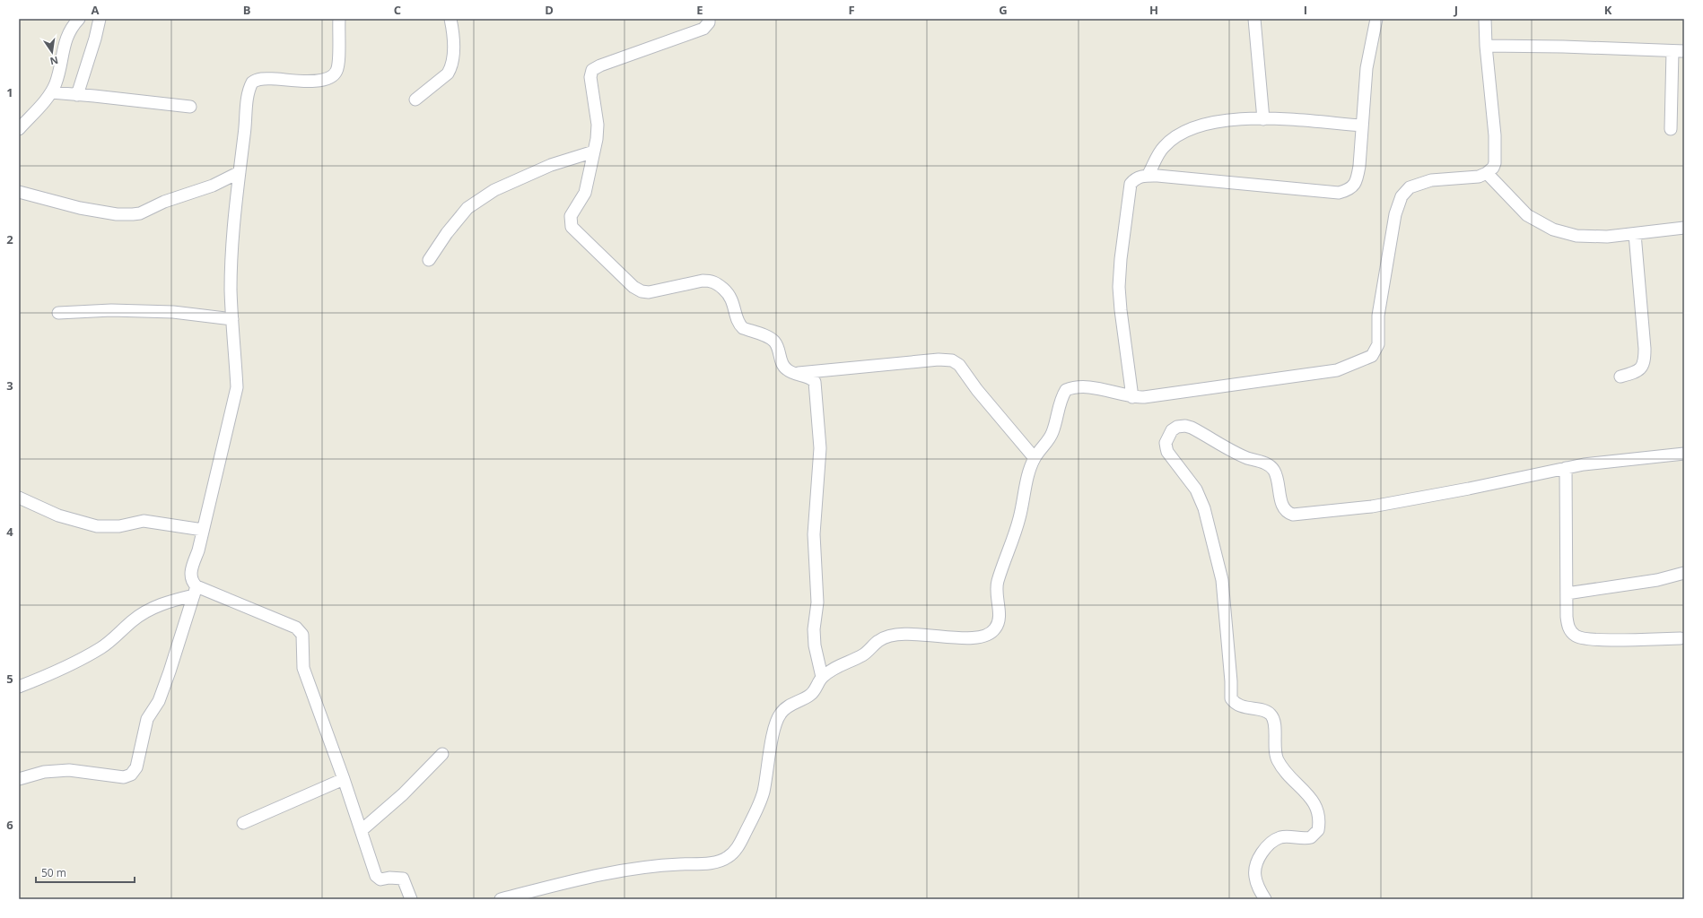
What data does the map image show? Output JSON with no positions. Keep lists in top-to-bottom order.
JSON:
{
  "scale_bar": "50 m",
  "north": "bottom",
  "grid": {
    "columns": [
      "A",
      "B",
      "C",
      "D",
      "E",
      "F",
      "G",
      "H",
      "I",
      "J",
      "K"
    ],
    "rows": [
      "1",
      "2",
      "3",
      "4",
      "5",
      "6"
    ]
  }
}
